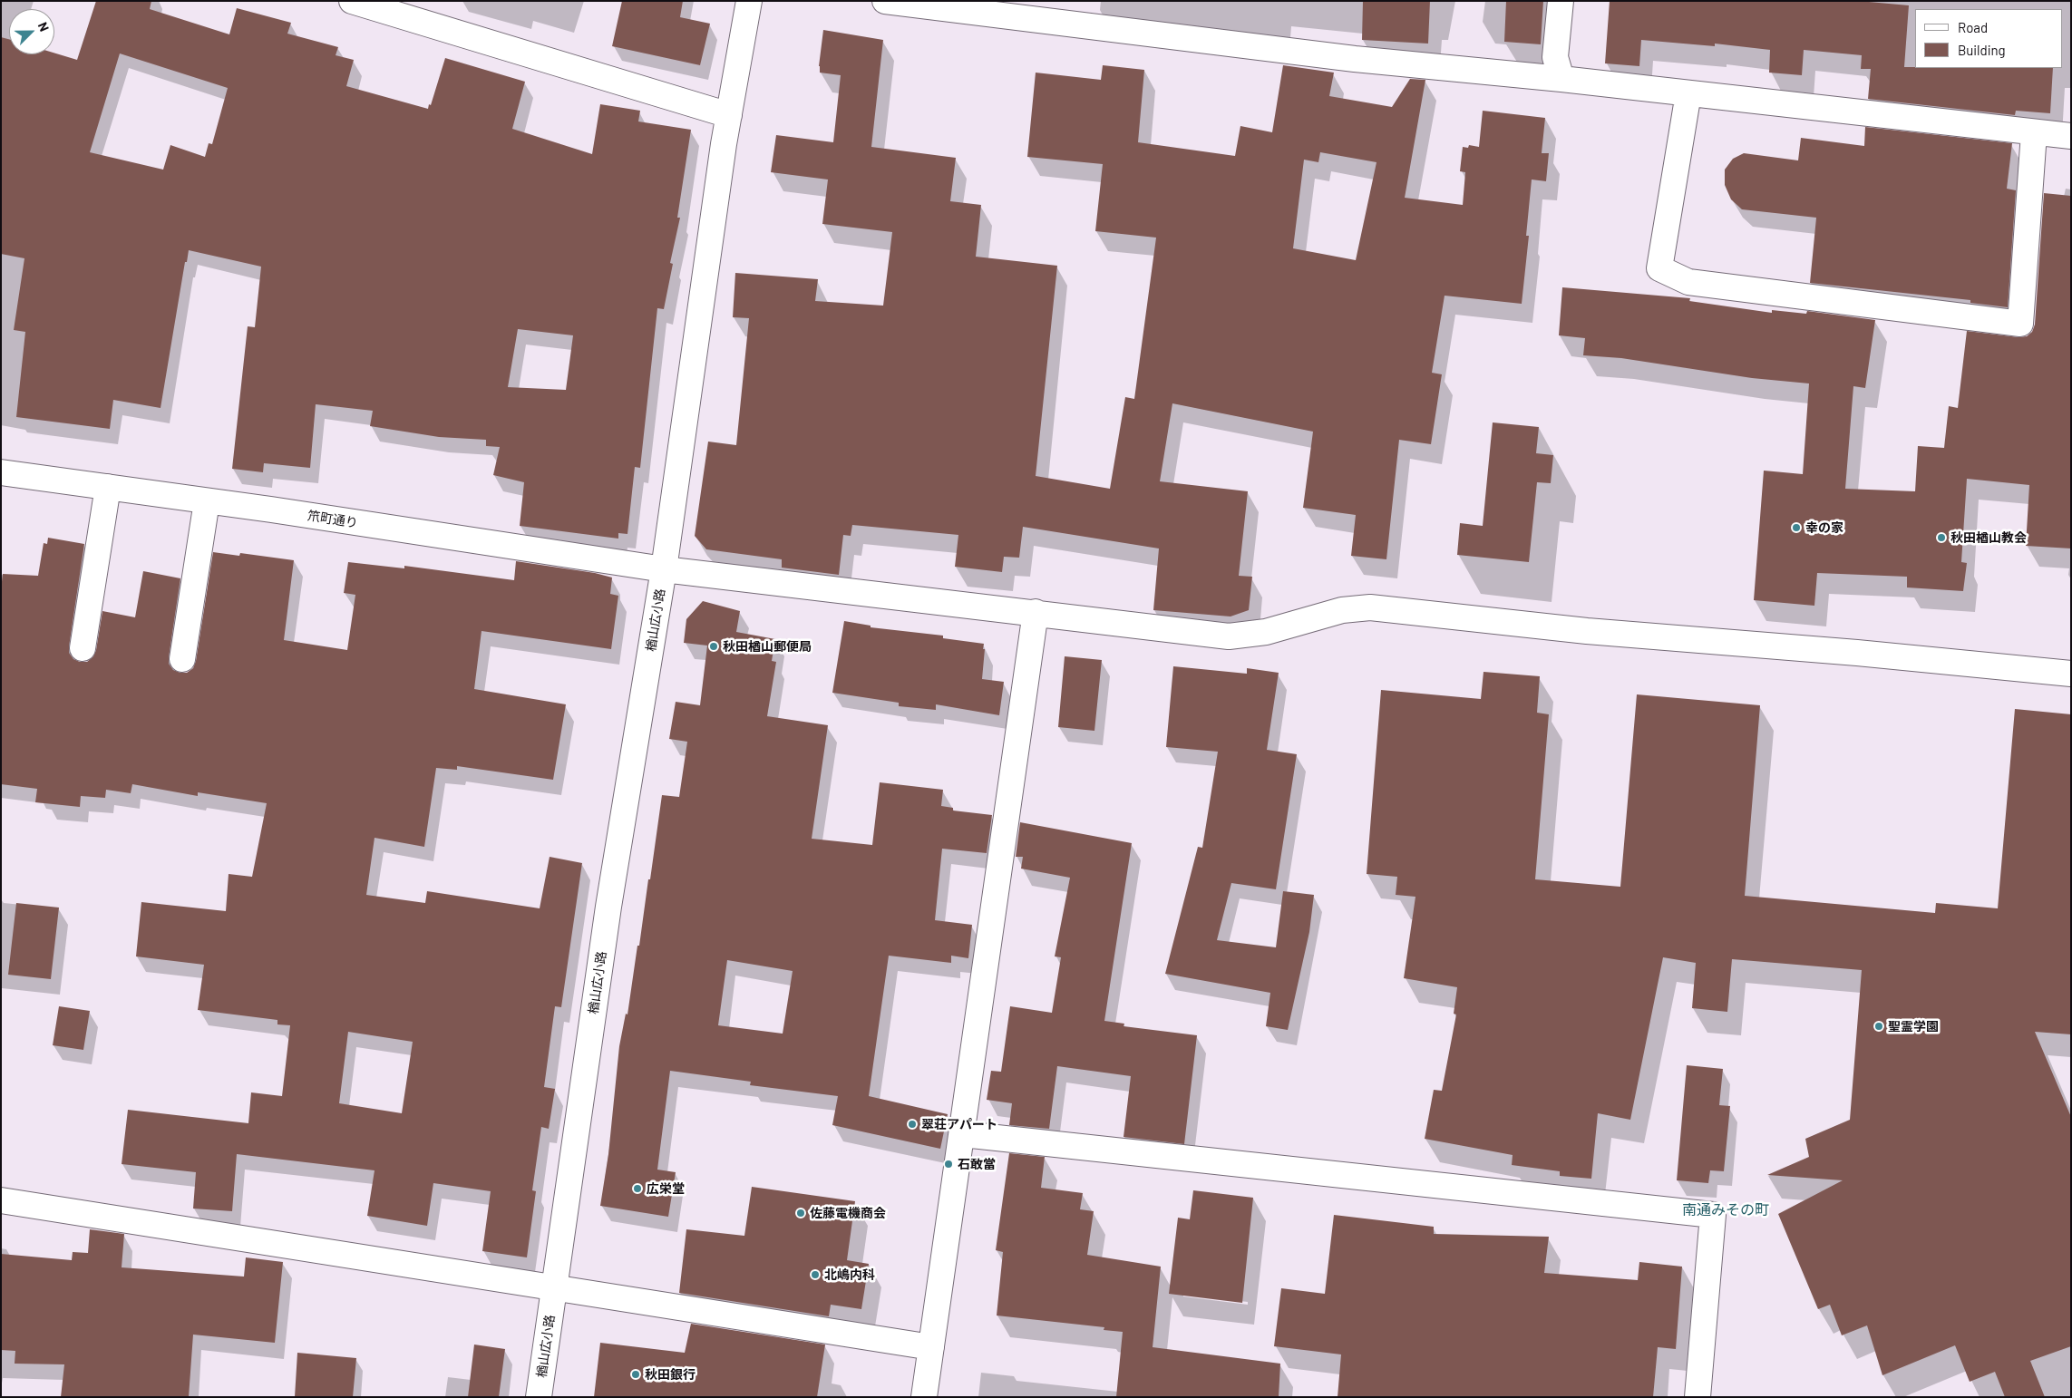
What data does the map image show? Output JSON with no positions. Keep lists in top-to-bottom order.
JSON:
{
  "streets": {
    "street": ["笊町通り", "楢山広小路"]
  },
  "crossings": [
    ["笊町通り", "楢山広小路"]
  ],
  "districts": ["南通みその町"],
  "places": [
    "幸の家",
    "秋田楢山教会",
    "秋田楢山郵便局",
    "聖霊学園",
    "翠荘アパート",
    "石敢當",
    "広栄堂",
    "佐藤電機商会",
    "北嶋内科",
    "秋田銀行"
  ],
  "legend": ["Road", "Building"],
  "north": "top right"
}
